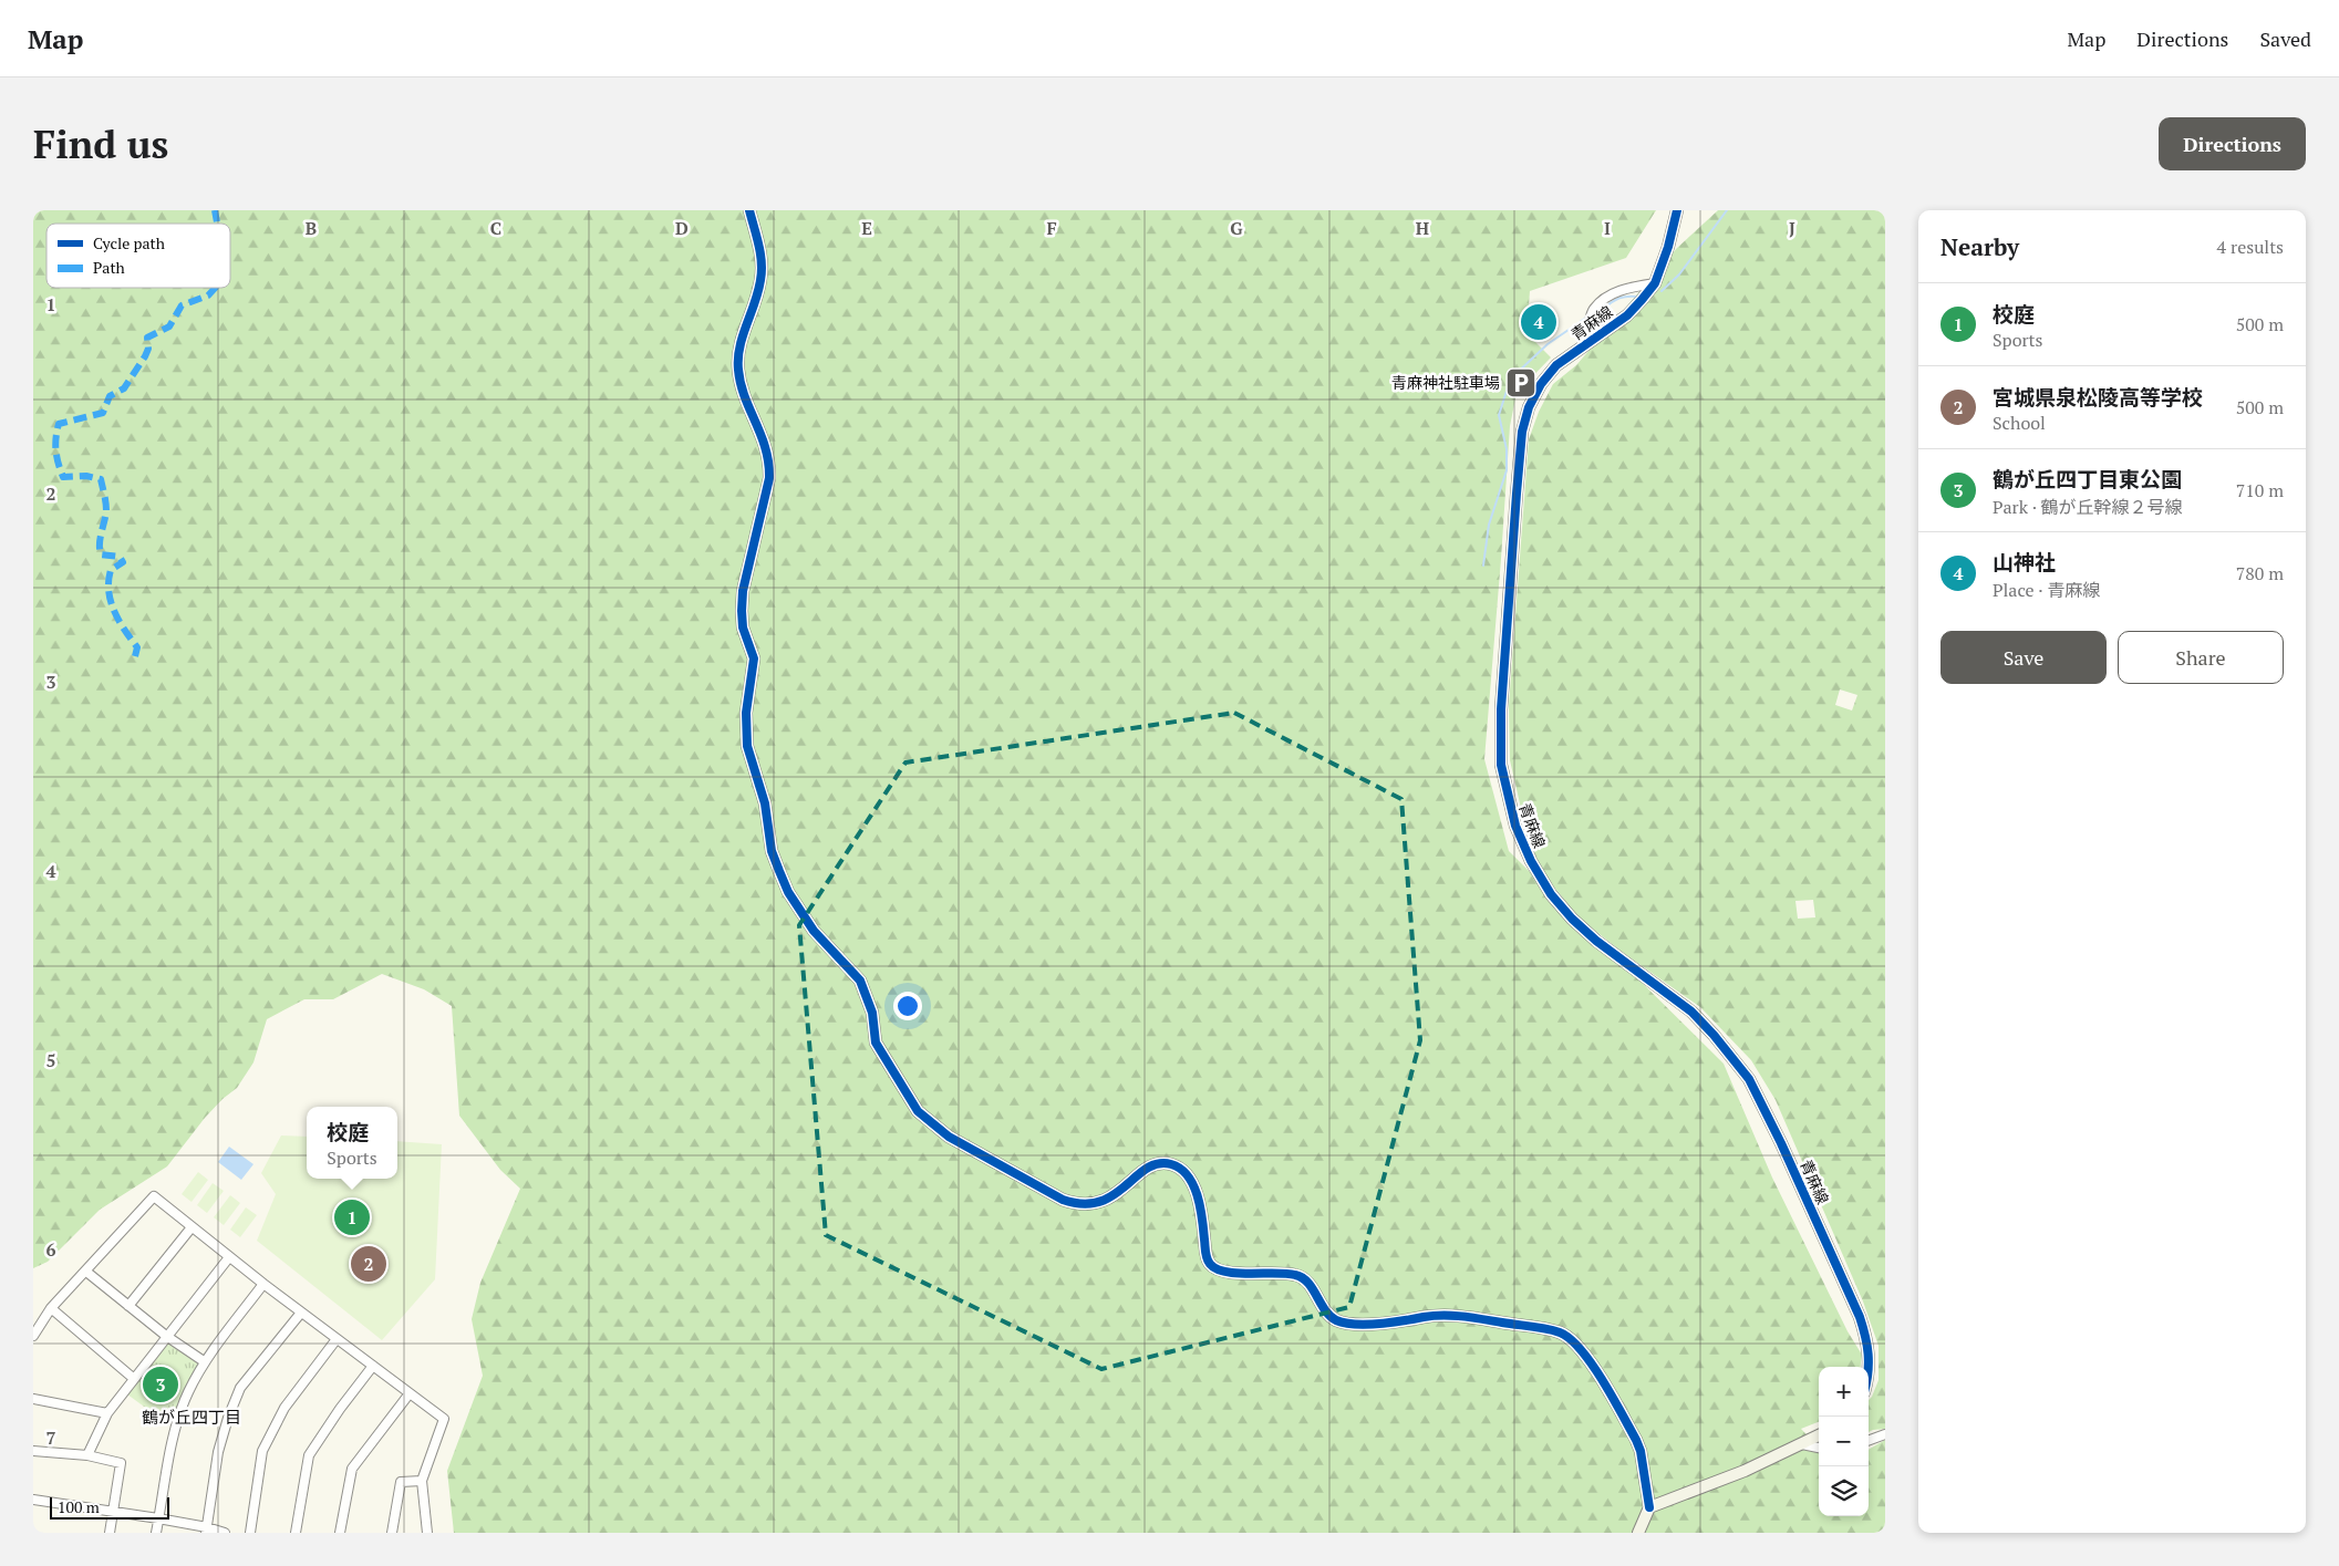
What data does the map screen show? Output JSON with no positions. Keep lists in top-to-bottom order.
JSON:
{
  "streets": {
    "street": ["青麻線"]
  },
  "districts": ["鶴が丘四丁目"],
  "places": {
    "parking": ["青麻神社駐車場"]
  },
  "legend": ["Cycle path", "Path"],
  "scale_bar": "100 m",
  "page": {
    "header": "Map",
    "nav": ["Map", "Directions", "Saved"],
    "buttons": [
      "Directions",
      ["Save", "Share"]
    ],
    "title": "Find us",
    "heading": ["Nearby", "4 results"],
    "list": [
      {
        "mark": "1",
        "name": "校庭",
        "note": "Sports",
        "value": "500 m"
      },
      {
        "mark": "2",
        "name": "宮城県泉松陵高等学校",
        "note": "School",
        "value": "500 m"
      },
      {
        "mark": "3",
        "name": "鶴が丘四丁目東公園",
        "note": "Park · 鶴が丘幹線２号線",
        "value": "710 m"
      },
      {
        "mark": "4",
        "name": "山神社",
        "note": "Place · 青麻線",
        "value": "780 m"
      }
    ],
    "pins": [
      "4",
      "1",
      "2",
      "3"
    ],
    "popup": ["校庭", "Sports"],
    "map_buttons": ["+", "−"],
    "scale": "100 m"
  },
  "grid": {
    "columns": [
      "B",
      "C",
      "D",
      "E",
      "F",
      "G",
      "H",
      "I",
      "J"
    ],
    "rows": [
      "1",
      "2",
      "3",
      "4",
      "5",
      "6",
      "7"
    ]
  }
}
